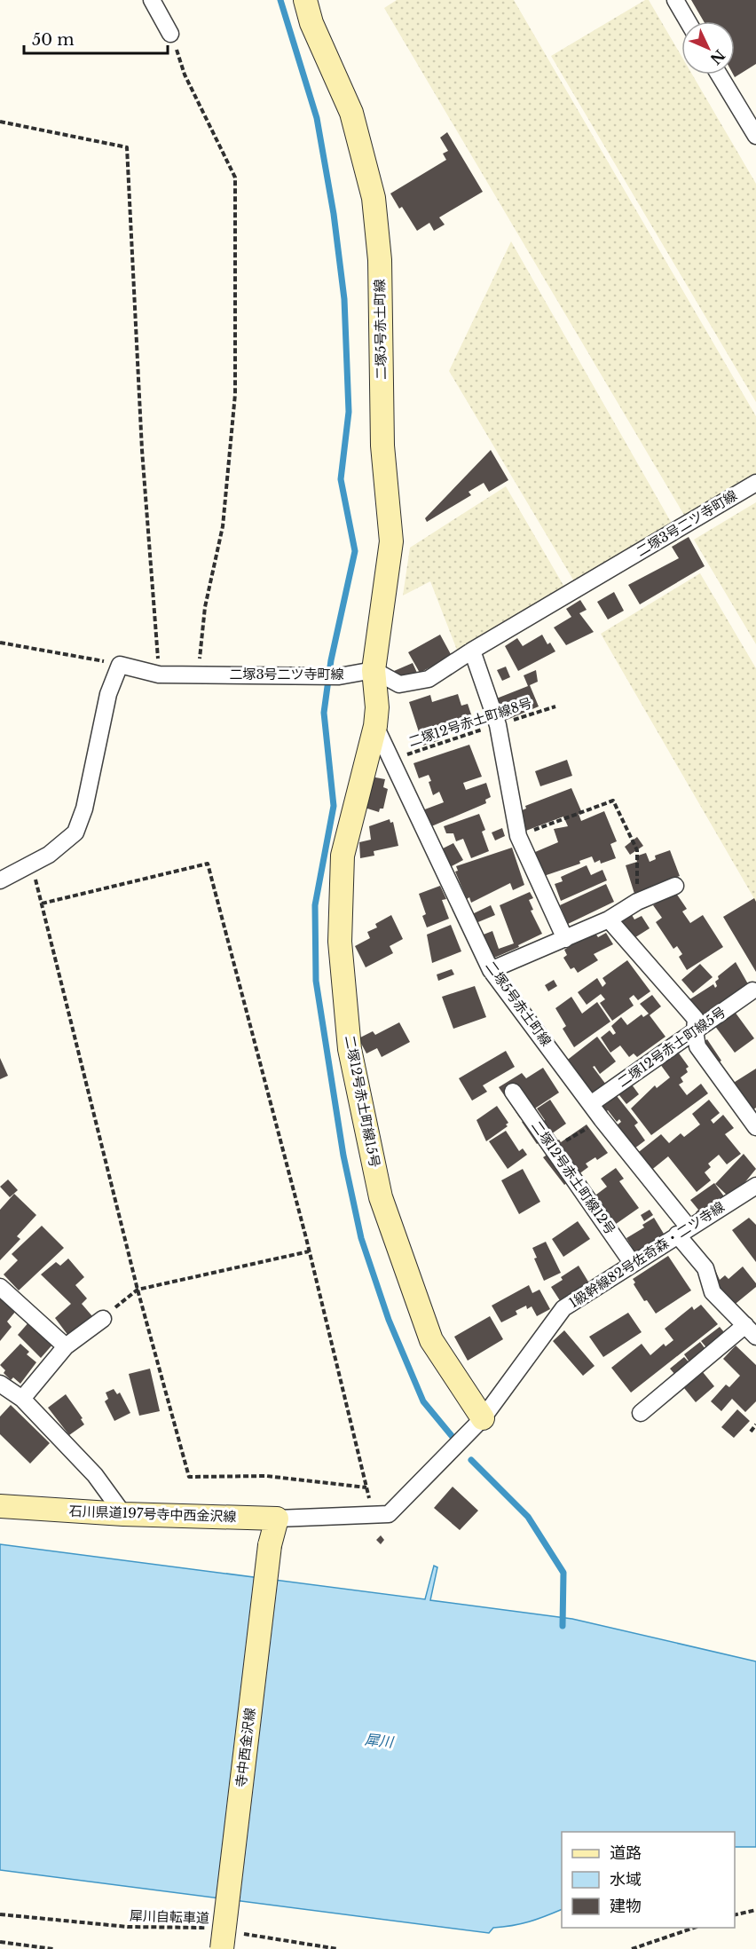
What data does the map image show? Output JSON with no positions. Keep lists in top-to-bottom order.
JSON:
{
  "streets": {
    "street": [
      "二塚5号赤土町線",
      "二塚3号二ツ寺町線",
      "二塚12号赤土町線5号",
      "二塚12号赤土町線15号",
      "二塚12号赤土町線12号",
      "1級幹線82号佐奇森・二ツ寺線",
      "石川県道197号寺中西金沢線",
      "寺中西金沢線"
    ],
    "path": ["二塚12号赤土町線8号", "犀川自転車道"]
  },
  "crossings": [
    ["二塚5号赤土町線", "二塚3号二ツ寺町線"],
    ["二塚5号赤土町線", "二塚12号赤土町線8号"],
    ["二塚5号赤土町線", "二塚12号赤土町線5号"],
    ["二塚5号赤土町線", "二塚12号赤土町線15号"],
    ["二塚5号赤土町線", "1級幹線82号佐奇森・二ツ寺線"],
    ["二塚3号二ツ寺町線", "二塚12号赤土町線15号"],
    ["二塚12号赤土町線15号", "1級幹線82号佐奇森・二ツ寺線"],
    ["二塚12号赤土町線12号", "1級幹線82号佐奇森・二ツ寺線"],
    ["1級幹線82号佐奇森・二ツ寺線", "石川県道197号寺中西金沢線"],
    ["1級幹線82号佐奇森・二ツ寺線", "寺中西金沢線"],
    ["石川県道197号寺中西金沢線", "寺中西金沢線"],
    ["寺中西金沢線", "犀川自転車道"]
  ],
  "water": ["犀川"],
  "legend": ["道路", "水域", "建物"],
  "scale_bar": "50 m",
  "north": "bottom right"
}
